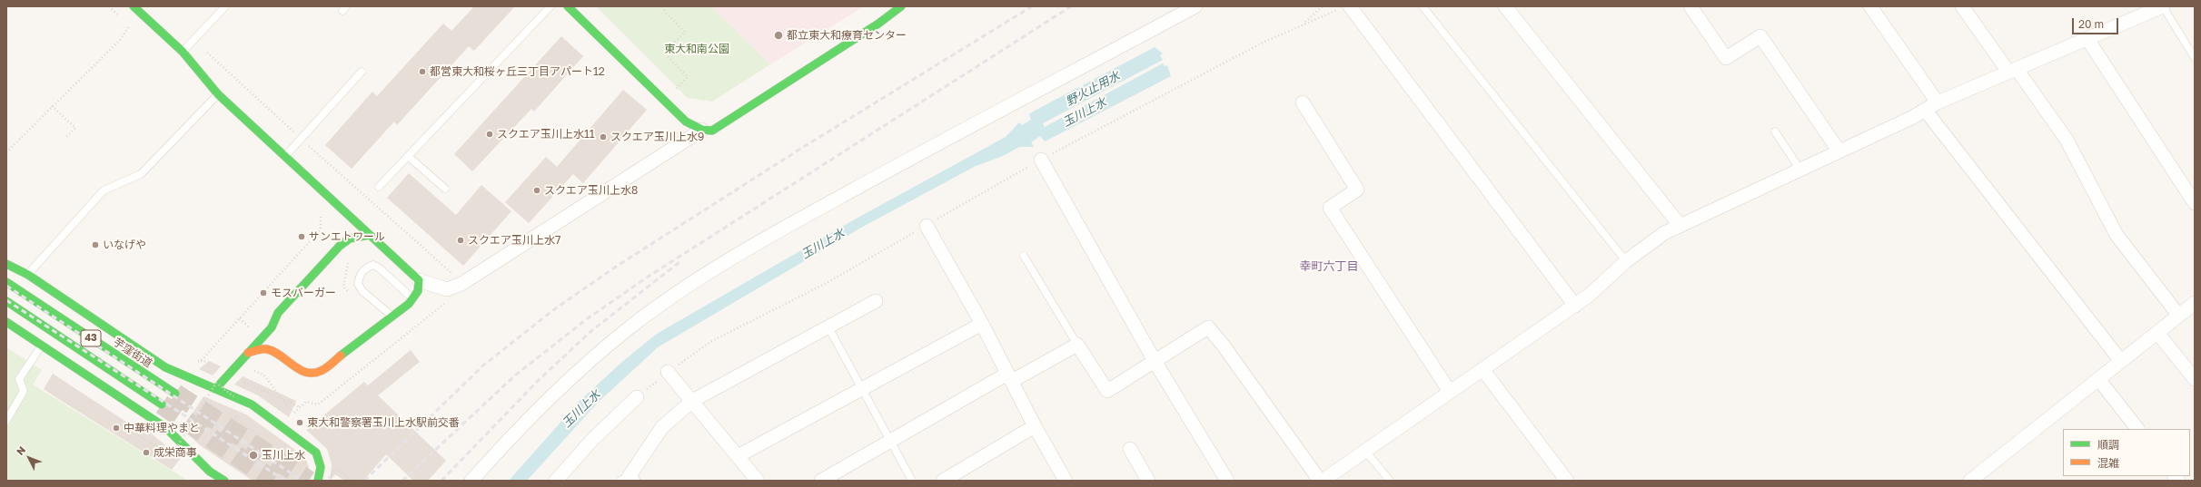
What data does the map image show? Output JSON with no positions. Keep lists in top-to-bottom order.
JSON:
{
  "streets": {
    "street": ["43", "芋窪街道"]
  },
  "districts": ["幸町六丁目"],
  "water": ["野火止用水", "玉川上水"],
  "parks": ["東大和南公園"],
  "places": [
    "都立東大和療育センター",
    "都営東大和桜ヶ丘三丁目アパート12",
    "スクエア玉川上水11",
    "スクエア玉川上水9",
    "スクエア玉川上水8",
    "サンエトワール",
    "スクエア玉川上水7",
    "いなげや",
    "モスバーガー",
    "東大和警察署玉川上水駅前交番",
    "中華料理やまと",
    "成栄商事",
    "玉川上水"
  ],
  "legend": ["順調", "混雑"],
  "scale_bar": "20 m",
  "north": "top left"
}
